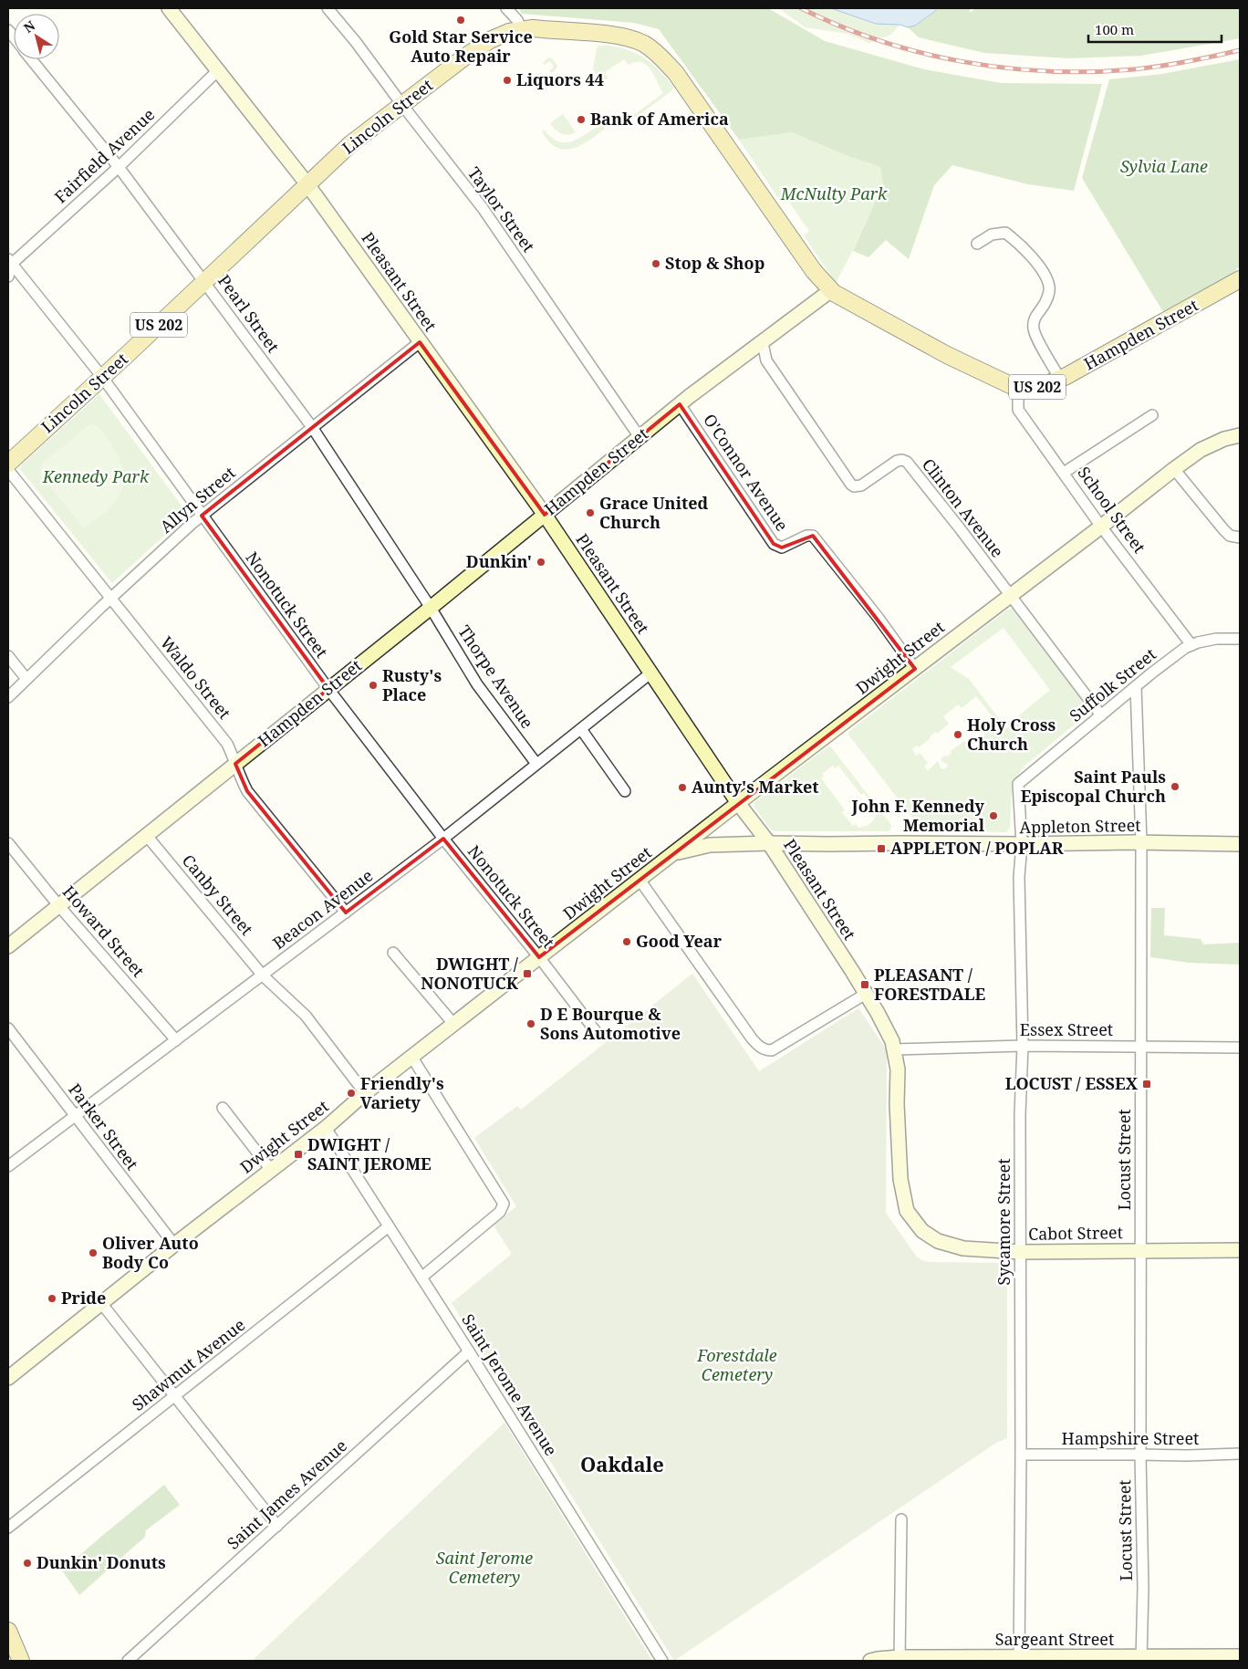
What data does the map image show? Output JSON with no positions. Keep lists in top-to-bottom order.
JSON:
{
  "streets": {
    "main road": [
      "Lincoln Street",
      "Pleasant Street",
      "US 202",
      "Hampden Street",
      "Dwight Street",
      "Appleton Street",
      "Cabot Street",
      "Sargeant Street"
    ],
    "street": [
      "Fairfield Avenue",
      "Taylor Street",
      "Pearl Street",
      "O'Connor Avenue",
      "Allyn Street",
      "Clinton Avenue",
      "School Street",
      "Nonotuck Street",
      "Thorpe Avenue",
      "Waldo Street",
      "Suffolk Street",
      "Canby Street",
      "Beacon Avenue",
      "Howard Street",
      "Essex Street",
      "Parker Street",
      "Locust Street",
      "Sycamore Street",
      "Shawmut Avenue",
      "Saint Jerome Avenue",
      "Hampshire Street",
      "Saint James Avenue"
    ]
  },
  "crossings": [
    ["Lincoln Street", "Taylor Street"],
    ["Lincoln Street", "Pleasant Street"],
    ["Lincoln Street", "Pearl Street"],
    ["Lincoln Street", "US 202"],
    ["Lincoln Street", "Hampden Street"],
    ["Lincoln Street", "Nonotuck Street"],
    ["Fairfield Avenue", "Pleasant Street"],
    ["Fairfield Avenue", "Pearl Street"],
    ["Fairfield Avenue", "Nonotuck Street"],
    ["Taylor Street", "Hampden Street"],
    ["Pleasant Street", "Hampden Street"],
    ["Pleasant Street", "Allyn Street"],
    ["Pleasant Street", "Dwight Street"],
    ["Pleasant Street", "Appleton Street"],
    ["Pleasant Street", "Beacon Avenue"],
    ["Pleasant Street", "Essex Street"],
    ["Pleasant Street", "Cabot Street"],
    ["Pearl Street", "Hampden Street"],
    ["Pearl Street", "Allyn Street"],
    ["Pearl Street", "Thorpe Avenue"],
    ["US 202", "Hampden Street"],
    ["US 202", "School Street"],
    ["Hampden Street", "O'Connor Avenue"],
    ["Hampden Street", "Clinton Avenue"],
    ["Hampden Street", "School Street"],
    ["Hampden Street", "Nonotuck Street"],
    ["Hampden Street", "Thorpe Avenue"],
    ["Hampden Street", "Waldo Street"],
    ["Hampden Street", "Canby Street"],
    ["Hampden Street", "Howard Street"],
    ["O'Connor Avenue", "Dwight Street"],
    ["Allyn Street", "Nonotuck Street"],
    ["Allyn Street", "Waldo Street"],
    ["Clinton Avenue", "Dwight Street"],
    ["Clinton Avenue", "Suffolk Street"],
    ["School Street", "Dwight Street"],
    ["School Street", "Suffolk Street"],
    ["Nonotuck Street", "Dwight Street"],
    ["Nonotuck Street", "Beacon Avenue"],
    ["Dwight Street", "Appleton Street"],
    ["Dwight Street", "Canby Street"],
    ["Dwight Street", "Parker Street"],
    ["Dwight Street", "Saint Jerome Avenue"],
    ["Thorpe Avenue", "Beacon Avenue"],
    ["Waldo Street", "Beacon Avenue"],
    ["Suffolk Street", "Locust Street"],
    ["Suffolk Street", "Sycamore Street"],
    ["Appleton Street", "Locust Street"],
    ["Appleton Street", "Sycamore Street"],
    ["Canby Street", "Beacon Avenue"],
    ["Beacon Avenue", "Howard Street"],
    ["Beacon Avenue", "Parker Street"],
    ["Essex Street", "Locust Street"],
    ["Essex Street", "Sycamore Street"],
    ["Locust Street", "Cabot Street"],
    ["Locust Street", "Hampshire Street"],
    ["Locust Street", "Sargeant Street"],
    ["Sycamore Street", "Cabot Street"],
    ["Sycamore Street", "Hampshire Street"],
    ["Sycamore Street", "Sargeant Street"],
    ["Shawmut Avenue", "Saint Jerome Avenue"],
    ["Saint Jerome Avenue", "Saint James Avenue"]
  ],
  "districts": ["Oakdale"],
  "parks": [
    "Sylvia Lane",
    "McNulty Park",
    "Kennedy Park",
    "Forestdale Cemetery",
    "Saint Jerome Cemetery"
  ],
  "places": {
    "other": [
      "Gold Star Service Auto Repair",
      "Liquors 44",
      "Bank of America",
      "Stop & Shop",
      "Grace United Church",
      "Dunkin'",
      "Rusty's Place",
      "Holy Cross Church",
      "Saint Pauls Episcopal Church",
      "Aunty's Market",
      "John F. Kennedy Memorial",
      "Good Year",
      "D E Bourque & Sons Automotive",
      "Friendly's Variety",
      "Oliver Auto Body Co",
      "Pride",
      "Dunkin' Donuts"
    ],
    "transit": [
      "APPLETON / POPLAR",
      "DWIGHT / NONOTUCK",
      "PLEASANT / FORESTDALE",
      "LOCUST / ESSEX",
      "DWIGHT / SAINT JEROME"
    ]
  },
  "scale_bar": "100 m",
  "north": "top left"
}
